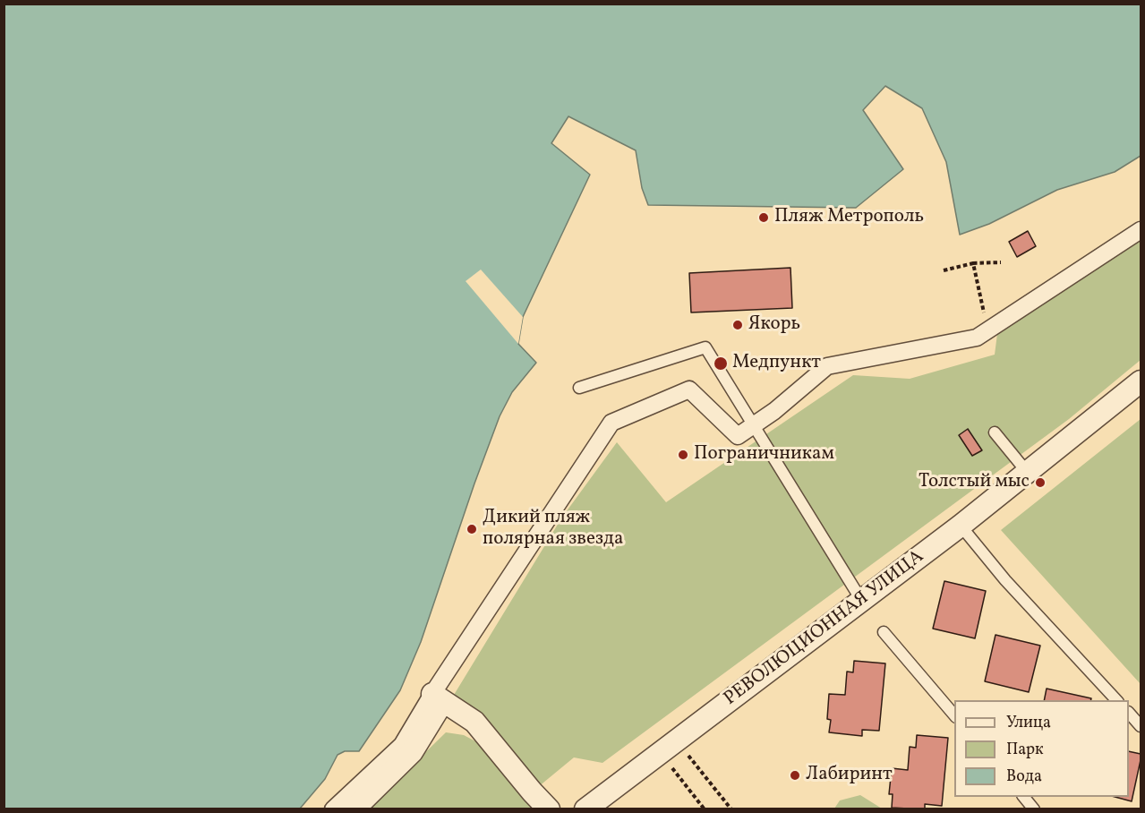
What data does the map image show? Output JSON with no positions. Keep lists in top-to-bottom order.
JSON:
{
  "streets": {
    "street": ["РЕВОЛЮЦИОННАЯ УЛИЦА"]
  },
  "places": [
    "Пляж Метрополь",
    "Якорь",
    "Медпункт",
    "Пограничникам",
    "Толстый мыс",
    "Дикий пляж полярная звезда",
    "Лабиринт"
  ],
  "legend": ["Улица", "Парк", "Вода"]
}
